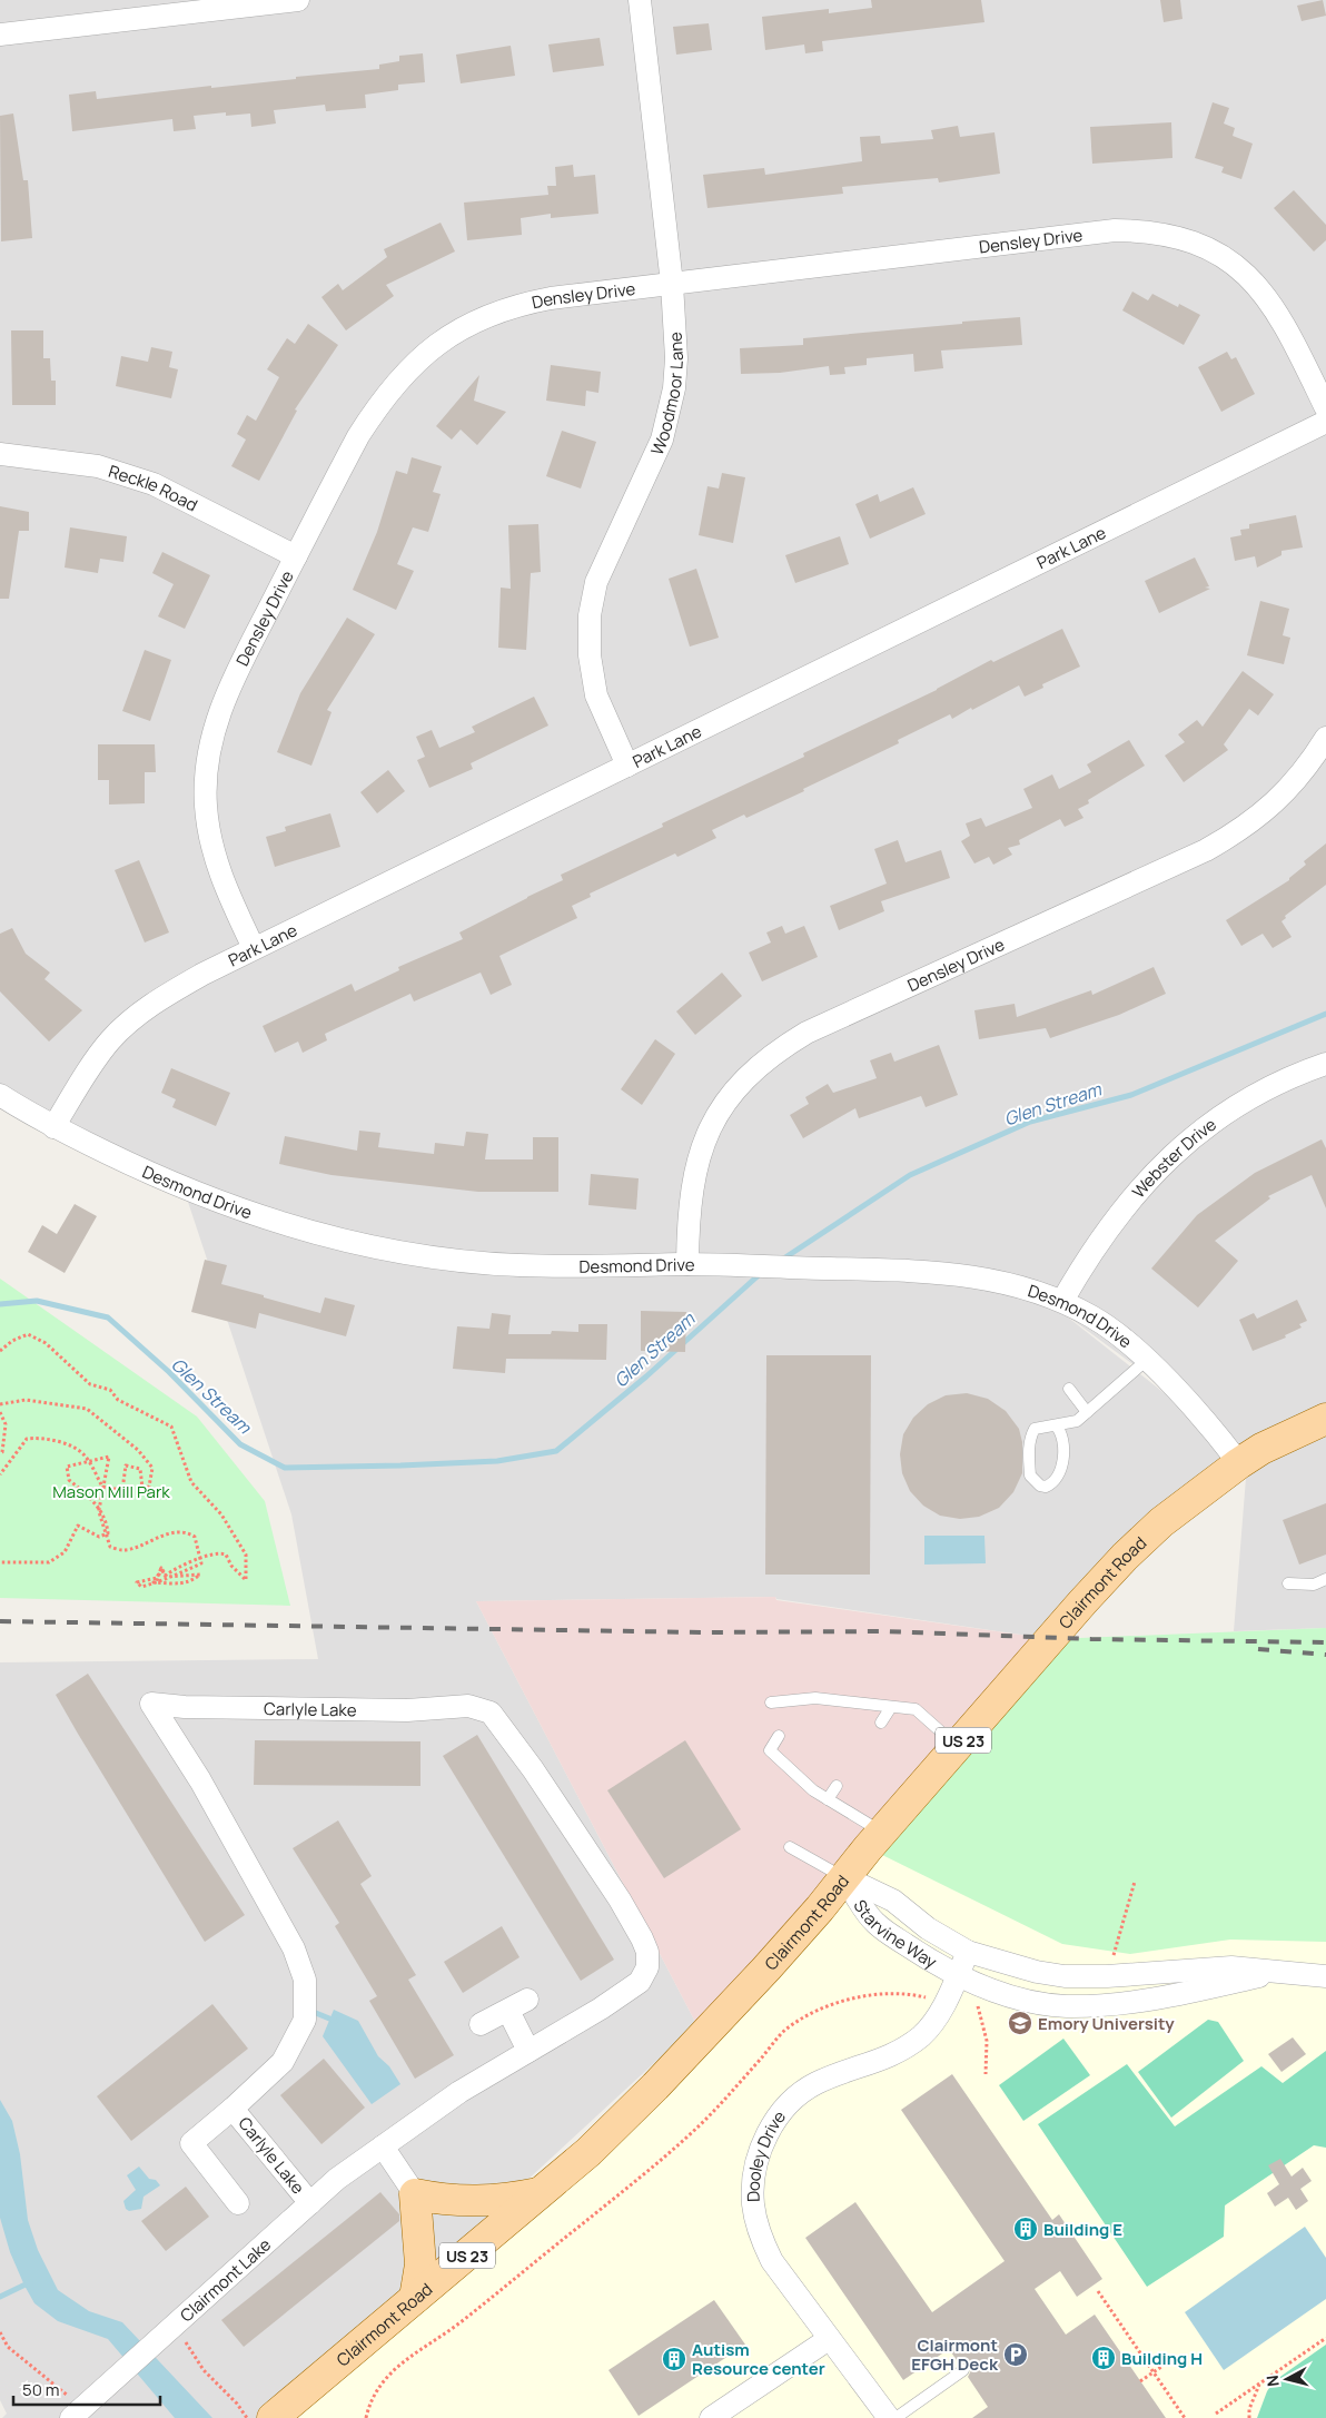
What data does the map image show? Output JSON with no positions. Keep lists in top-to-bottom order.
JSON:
{
  "streets": {
    "main road": ["Clairmont Road", "US 23"],
    "street": [
      "Densley Drive",
      "Woodmoor Lane",
      "Reckle Road",
      "Park Lane",
      "Webster Drive",
      "Desmond Drive",
      "Carlyle Lake",
      "Starvine Way",
      "Dooley Drive",
      "Clairmont Lake"
    ]
  },
  "crossings": [
    ["Densley Drive", "Woodmoor Lane"],
    ["Densley Drive", "Reckle Road"],
    ["Densley Drive", "Park Lane"],
    ["Densley Drive", "Desmond Drive"],
    ["Woodmoor Lane", "Park Lane"],
    ["Park Lane", "Desmond Drive"],
    ["Webster Drive", "Desmond Drive"],
    ["Desmond Drive", "Clairmont Road"],
    ["Clairmont Road", "Starvine Way"],
    ["Carlyle Lake", "Clairmont Lake"],
    ["Starvine Way", "Dooley Drive"]
  ],
  "water": ["Glen Stream"],
  "parks": ["Mason Mill Park"],
  "places": {
    "school or university": ["Emory University"],
    "building": ["Building E", "Building H", "Autism Resource center"],
    "parking": ["Clairmont EFGH Deck"]
  },
  "scale_bar": "50 m",
  "north": "left"
}
